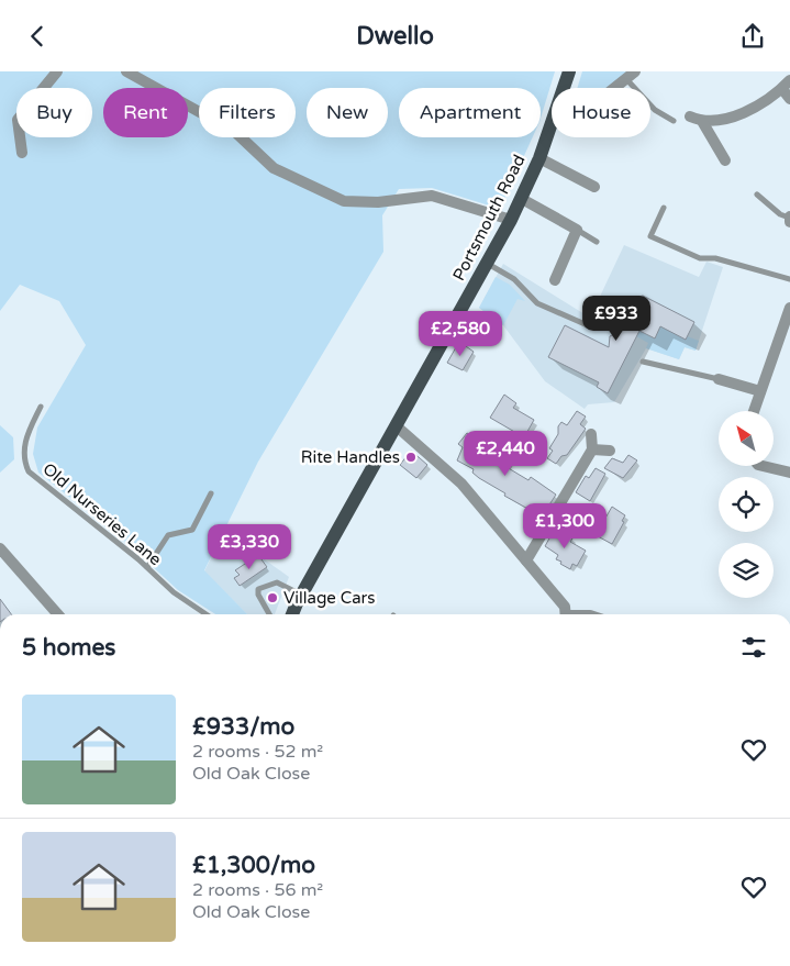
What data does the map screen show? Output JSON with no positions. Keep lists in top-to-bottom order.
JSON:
{
  "streets": {
    "main road": ["Portsmouth Road"],
    "lane": ["Old Nurseries Lane"]
  },
  "places": ["Rite Handles", "Village Cars"],
  "north": "top left",
  "page": {
    "header": "Dwello",
    "chip": [
      "Buy",
      "Rent",
      "Filters",
      "New",
      "Apartment",
      "House"
    ],
    "price": [
      "£933",
      "£2,580",
      "£2,440",
      "£1,300",
      "£3,330"
    ],
    "heading": "5 homes",
    "list": [
      {
        "name": "£933/mo",
        "note": "2 rooms · 52 m² · Old Oak Close"
      },
      {
        "name": "£1,300/mo",
        "note": "2 rooms · 56 m² · Old Oak Close"
      }
    ]
  }
}
